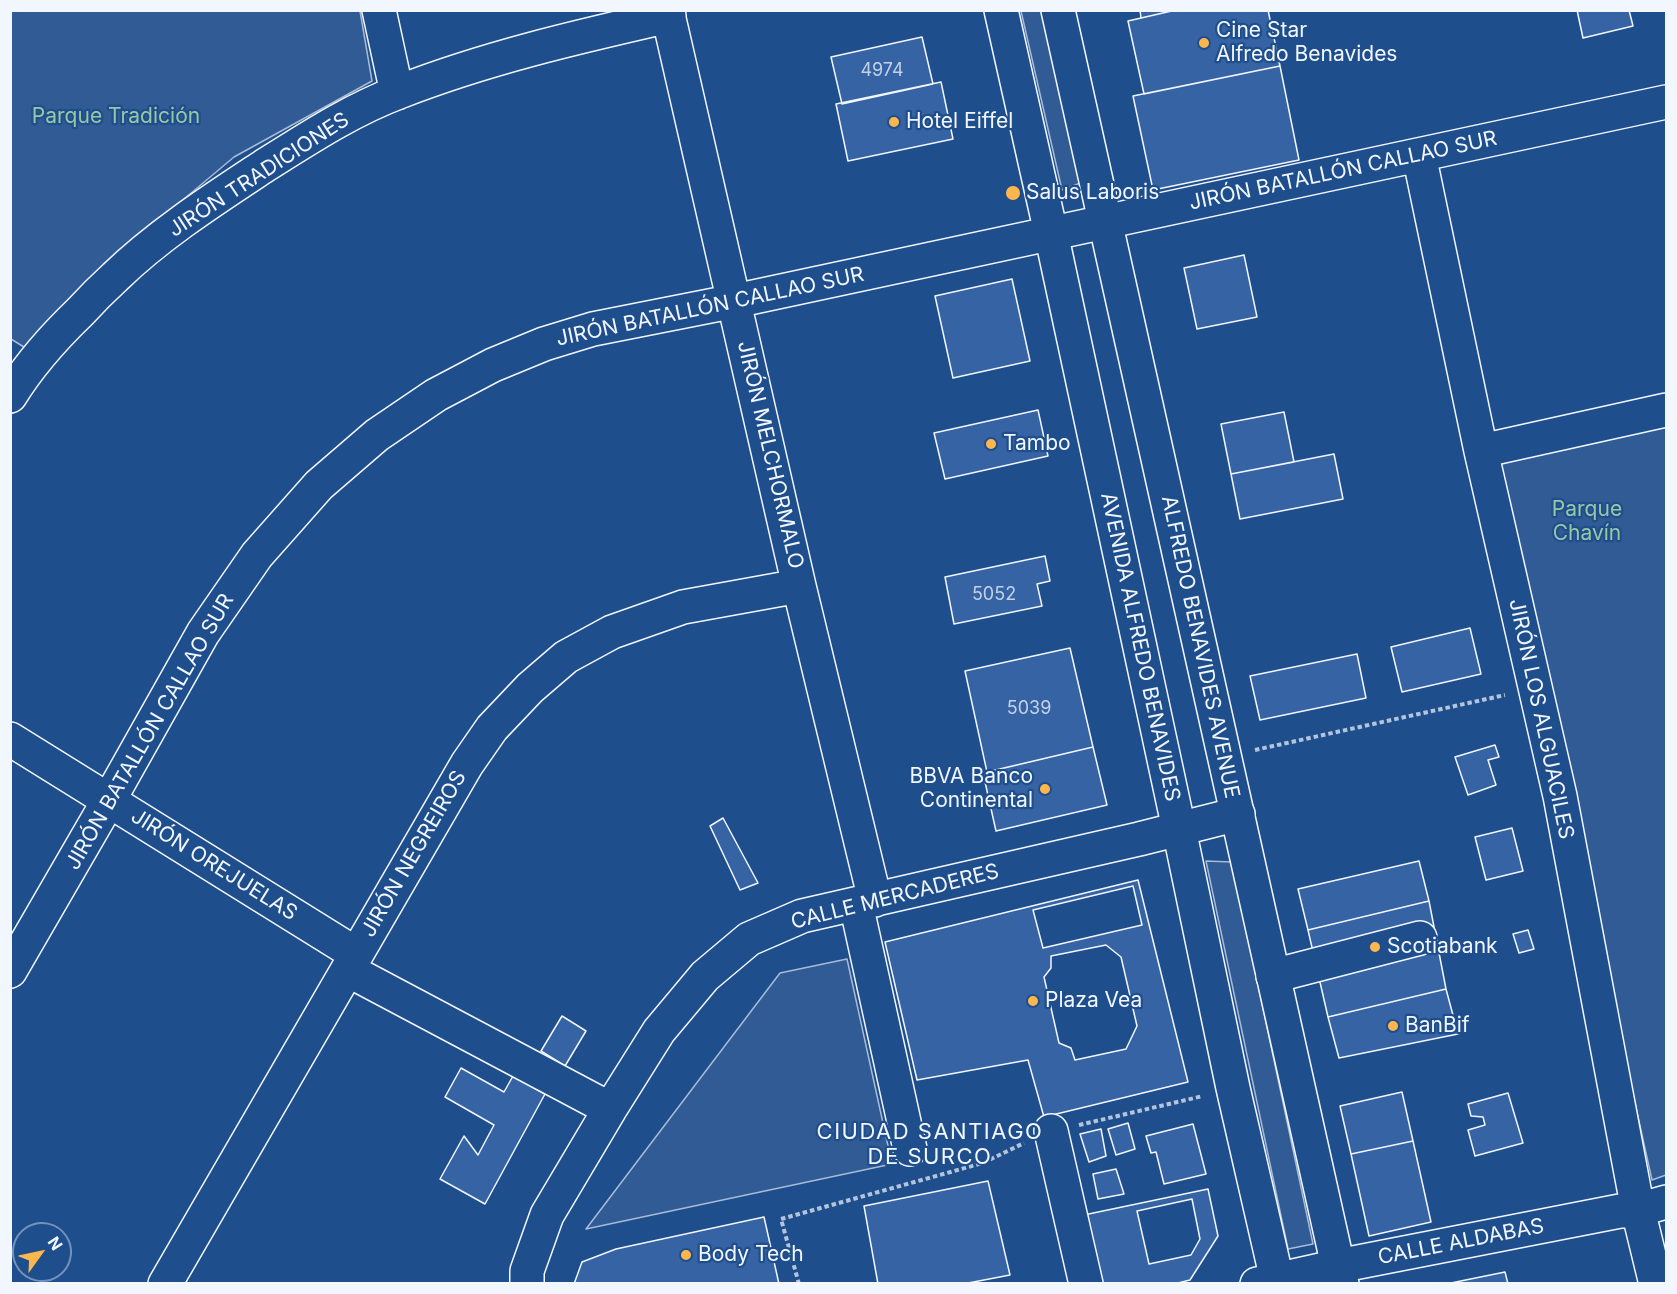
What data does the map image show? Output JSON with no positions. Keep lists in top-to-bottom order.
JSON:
{
  "streets": {
    "street": [
      "JIRÓN BATALLÓN CALLAO SUR",
      "JIRÓN TRADICIONES",
      "JIRÓN MELCHORMALO",
      "AVENIDA ALFREDO BENAVIDES",
      "ALFREDO BENAVIDES AVENUE",
      "JIRÓN LOS ALGUACILES",
      "JIRÓN NEGREIROS",
      "JIRÓN OREJUELAS",
      "CALLE MERCADERES",
      "CALLE ALDABAS"
    ]
  },
  "crossings": [
    ["JIRÓN BATALLÓN CALLAO SUR", "JIRÓN MELCHORMALO"],
    ["JIRÓN BATALLÓN CALLAO SUR", "AVENIDA ALFREDO BENAVIDES"],
    ["JIRÓN BATALLÓN CALLAO SUR", "ALFREDO BENAVIDES AVENUE"],
    ["JIRÓN BATALLÓN CALLAO SUR", "JIRÓN LOS ALGUACILES"],
    ["JIRÓN BATALLÓN CALLAO SUR", "JIRÓN OREJUELAS"],
    ["JIRÓN TRADICIONES", "JIRÓN MELCHORMALO"],
    ["JIRÓN MELCHORMALO", "JIRÓN NEGREIROS"],
    ["JIRÓN MELCHORMALO", "CALLE MERCADERES"],
    ["AVENIDA ALFREDO BENAVIDES", "CALLE MERCADERES"],
    ["AVENIDA ALFREDO BENAVIDES", "CALLE ALDABAS"],
    ["ALFREDO BENAVIDES AVENUE", "CALLE MERCADERES"],
    ["ALFREDO BENAVIDES AVENUE", "CALLE ALDABAS"],
    ["JIRÓN LOS ALGUACILES", "CALLE ALDABAS"],
    ["JIRÓN NEGREIROS", "JIRÓN OREJUELAS"],
    ["JIRÓN OREJUELAS", "CALLE MERCADERES"]
  ],
  "districts": ["CIUDAD SANTIAGO DE SURCO"],
  "parks": ["Parque Tradición", "Parque Chavín"],
  "places": [
    "Cine Star Alfredo Benavides",
    "Hotel Eiffel",
    "Salus Laboris",
    "Tambo",
    "BBVA Banco Continental",
    "Scotiabank",
    "Plaza Vea",
    "BanBif",
    "Body Tech"
  ],
  "house_numbers": ["4974", "5052", "5039"],
  "north": "top right"
}
